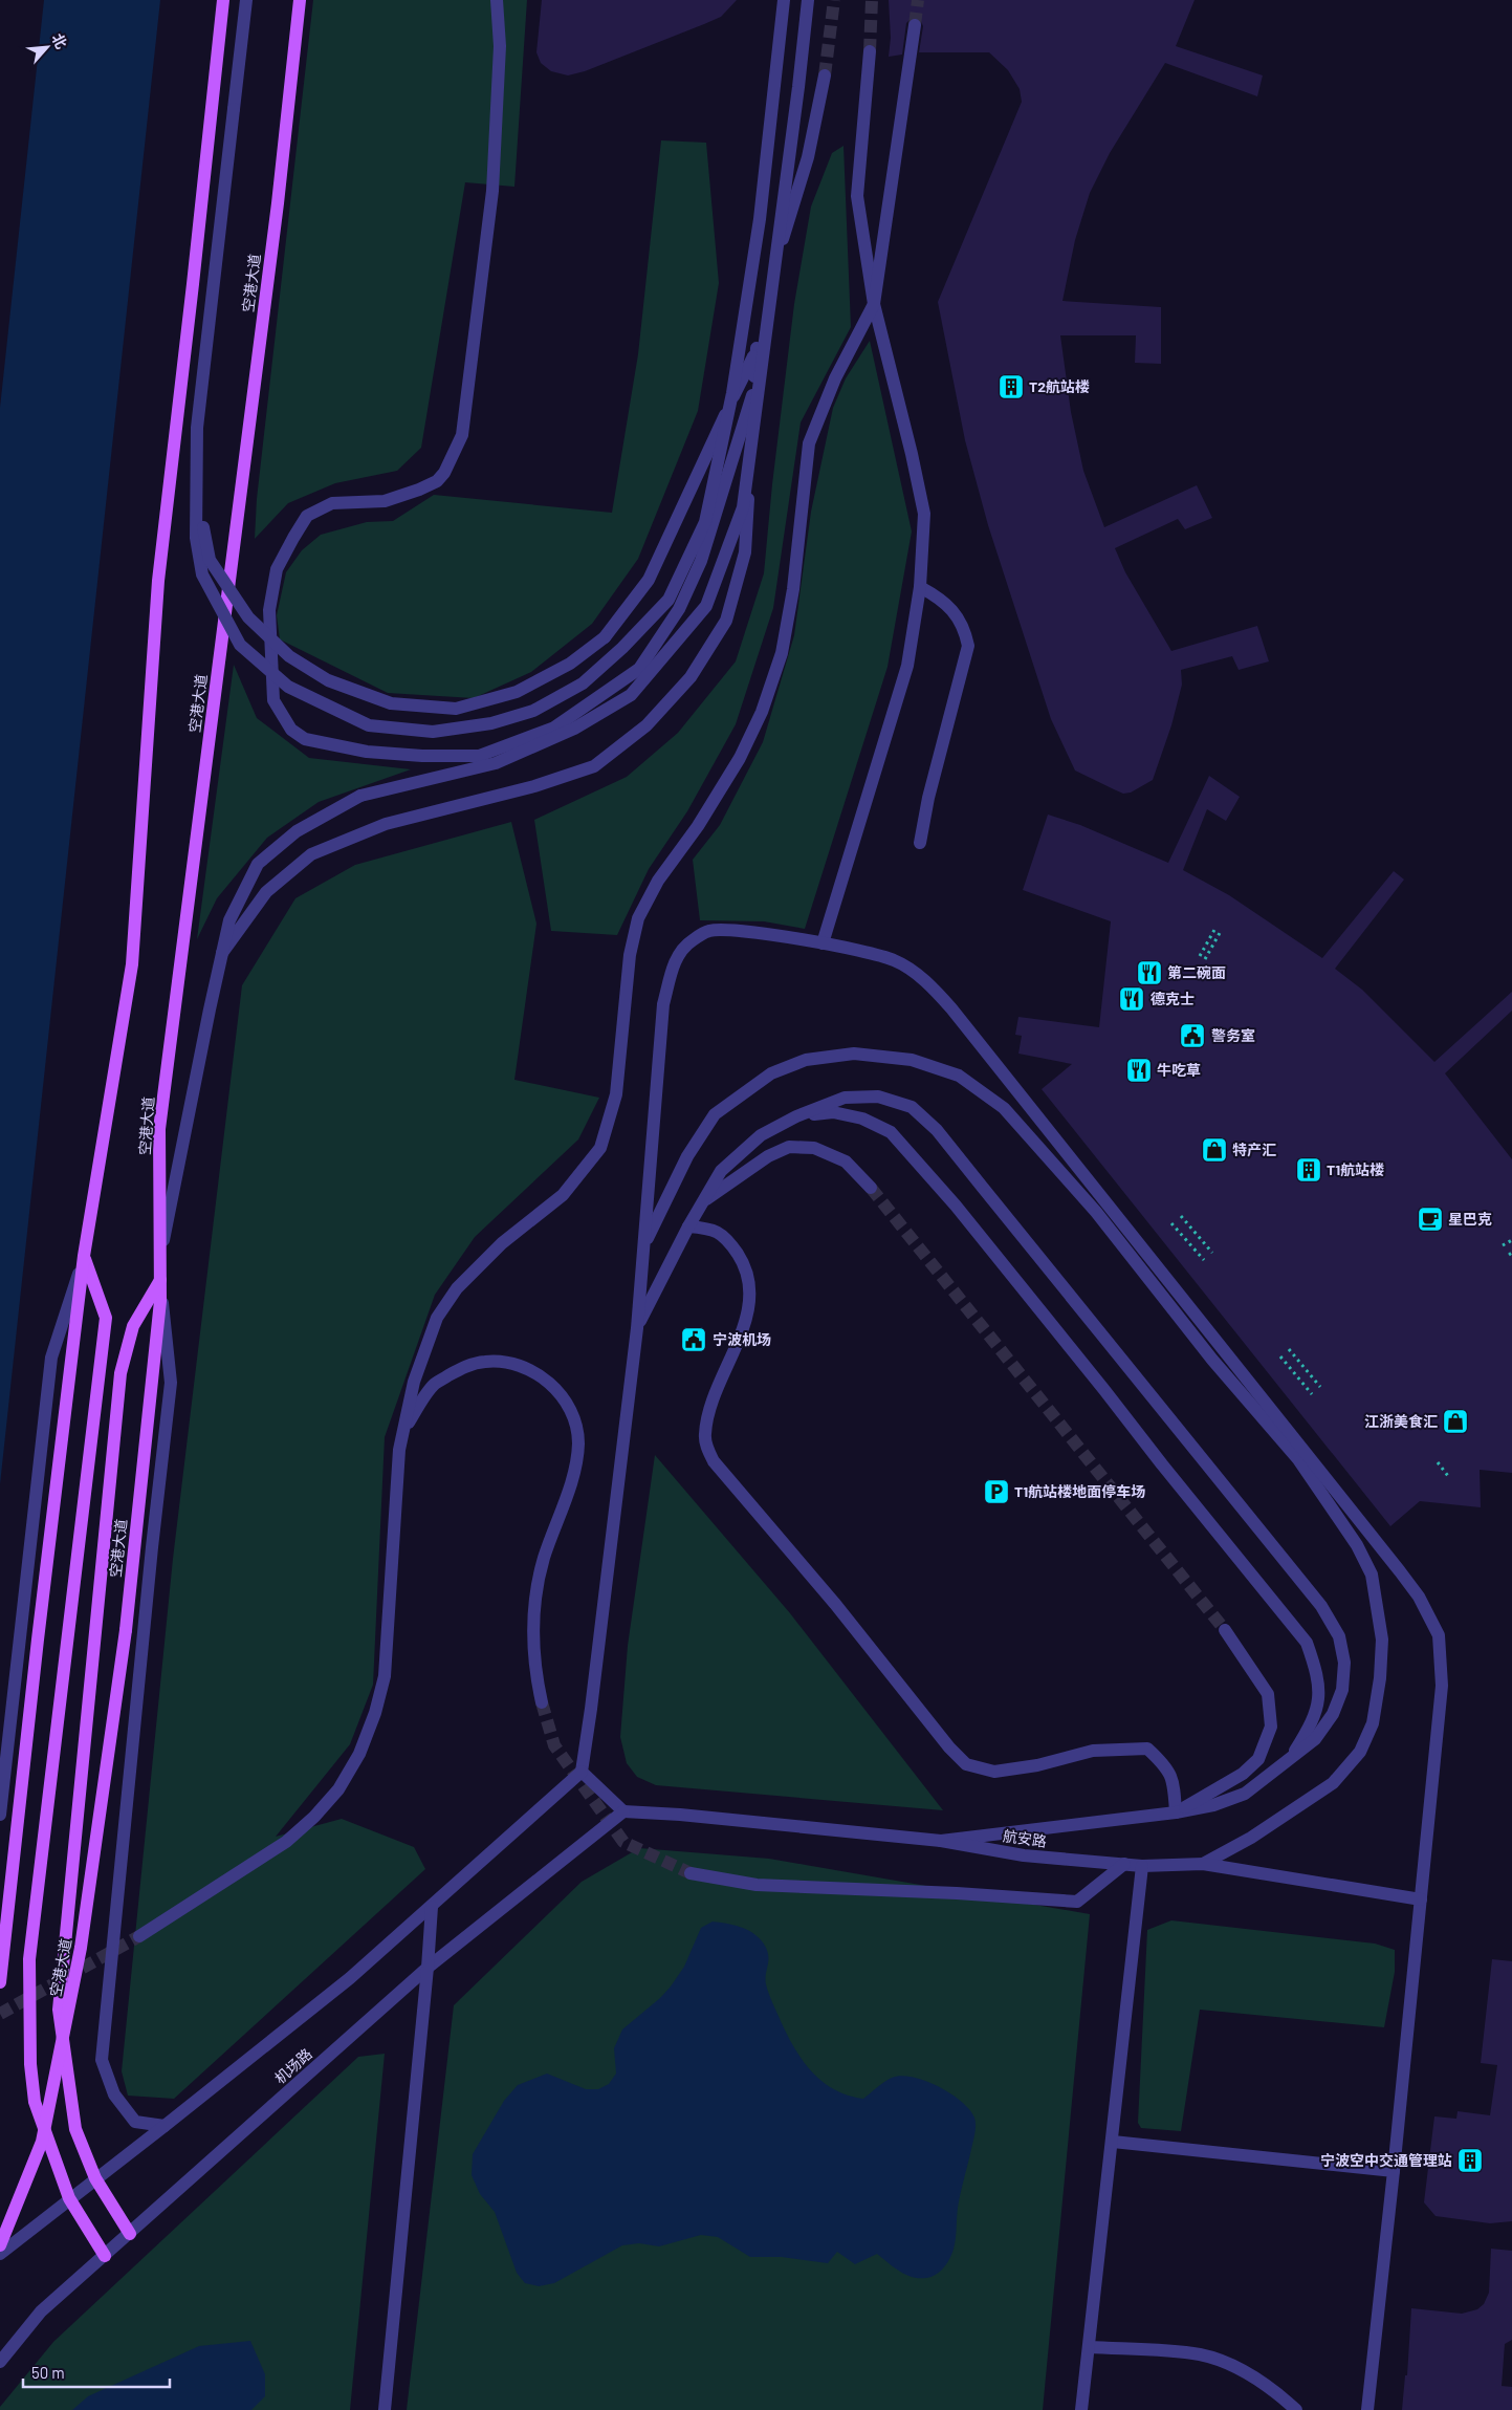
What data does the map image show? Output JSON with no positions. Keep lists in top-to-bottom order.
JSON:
{
  "streets": {
    "main road": ["空港大道"],
    "street": ["航安路", "机场路"]
  },
  "crossings": [
    ["航安路", "机场路"]
  ],
  "places": {
    "building": ["T2航站楼", "T1航站楼", "宁波空中交通管理站"],
    "restaurant": ["第二碗面", "德克士", "牛吃草"],
    "public building": ["警务室", "宁波机场"],
    "shop": ["特产汇", "江浙美食汇"],
    "cafe": ["星巴克"],
    "parking": ["T1航站楼地面停车场"]
  },
  "scale_bar": "50 m",
  "north": "top right"
}
